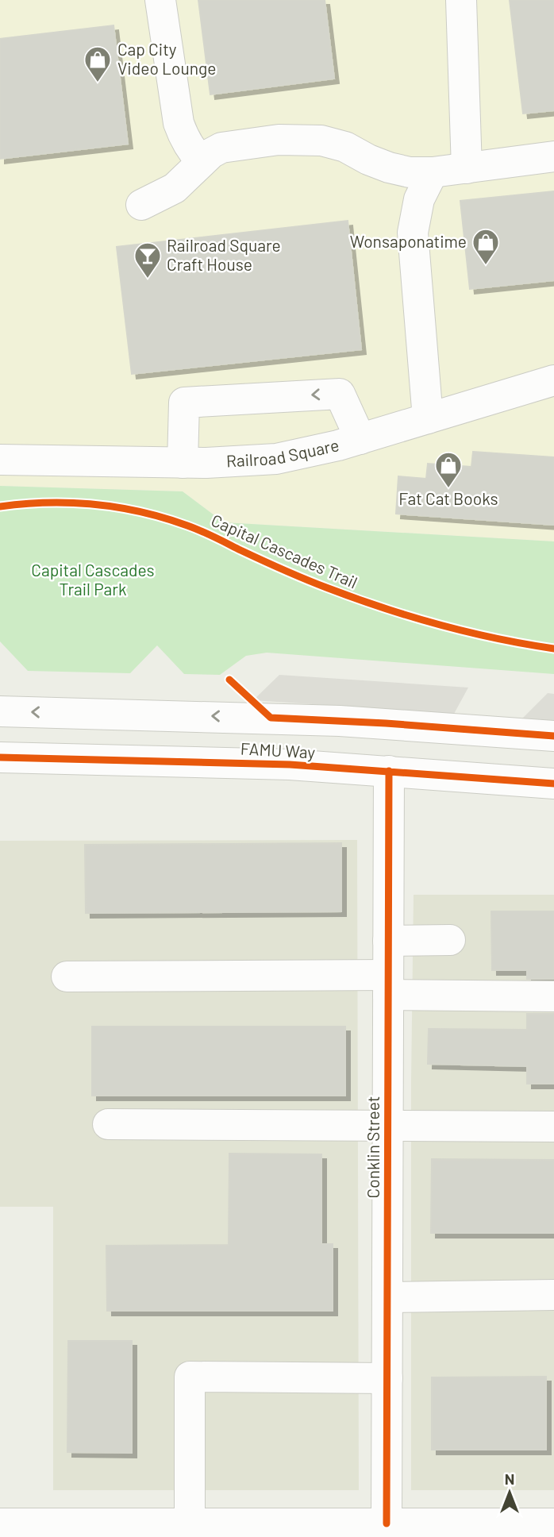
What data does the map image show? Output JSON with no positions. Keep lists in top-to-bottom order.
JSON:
{
  "streets": {
    "street": ["Railroad Square", "FAMU Way", "Conklin Street"],
    "cycle path": ["Capital Cascades Trail"]
  },
  "crossings": [
    ["FAMU Way", "Conklin Street"]
  ],
  "parks": ["Capital Cascades Trail Park"],
  "places": {
    "shop": ["Cap City Video Lounge", "Wonsaponatime", "Fat Cat Books"],
    "bar": ["Railroad Square Craft House"]
  },
  "north": "top"
}
